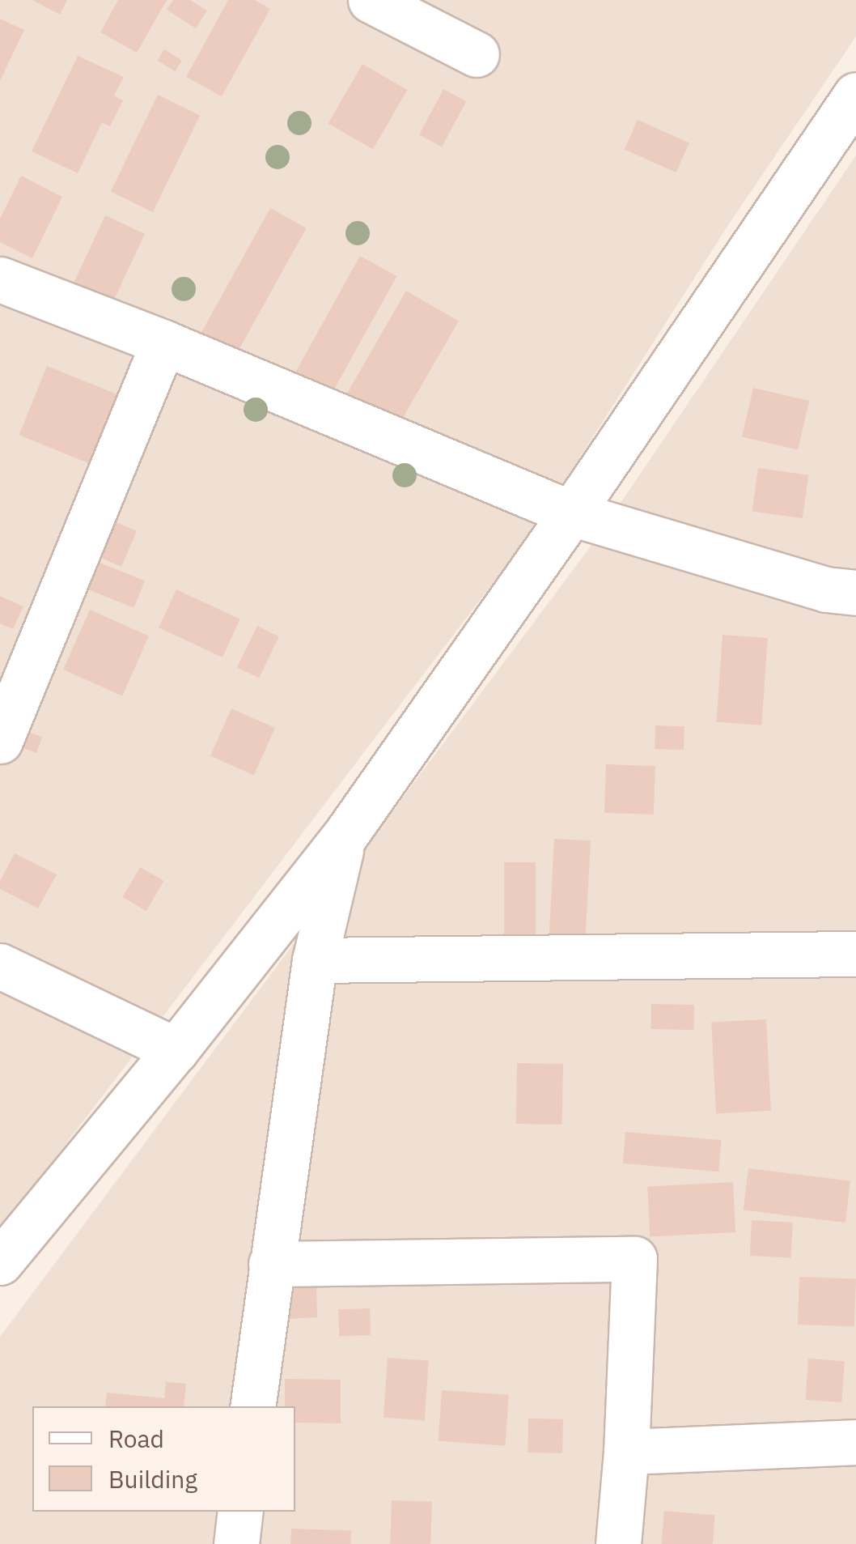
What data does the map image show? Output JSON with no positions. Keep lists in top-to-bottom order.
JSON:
{
  "legend": ["Road", "Building"]
}
